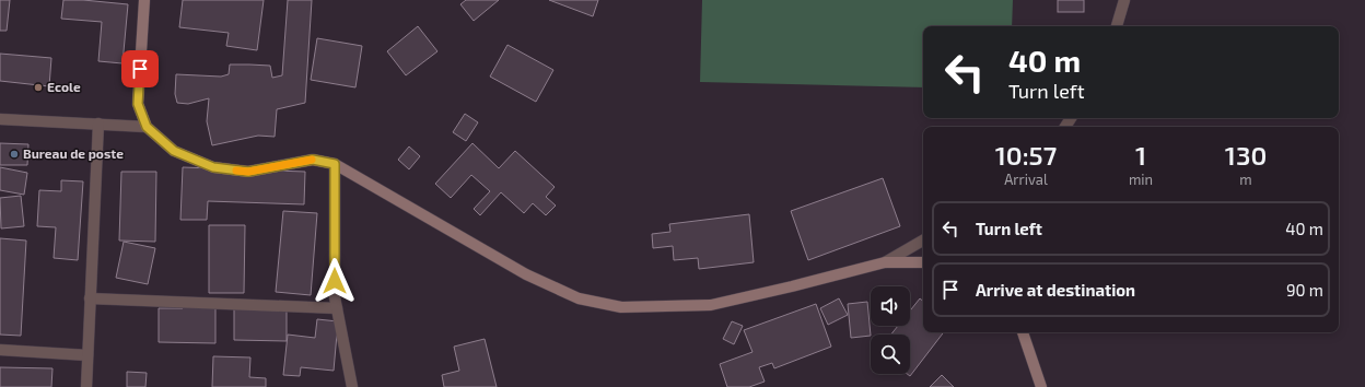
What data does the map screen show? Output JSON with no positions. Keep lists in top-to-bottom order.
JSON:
{
  "places": ["Ecole", "Bureau de poste"],
  "page": {
    "turn": ["40 m", "Turn left"],
    "eta": [
      "10:57",
      "Arrival",
      "1",
      "min",
      "130",
      "m"
    ],
    "list": [
      {
        "name": "Turn left",
        "value": "40 m"
      },
      {
        "name": "Arrive at destination",
        "value": "90 m"
      }
    ]
  }
}
